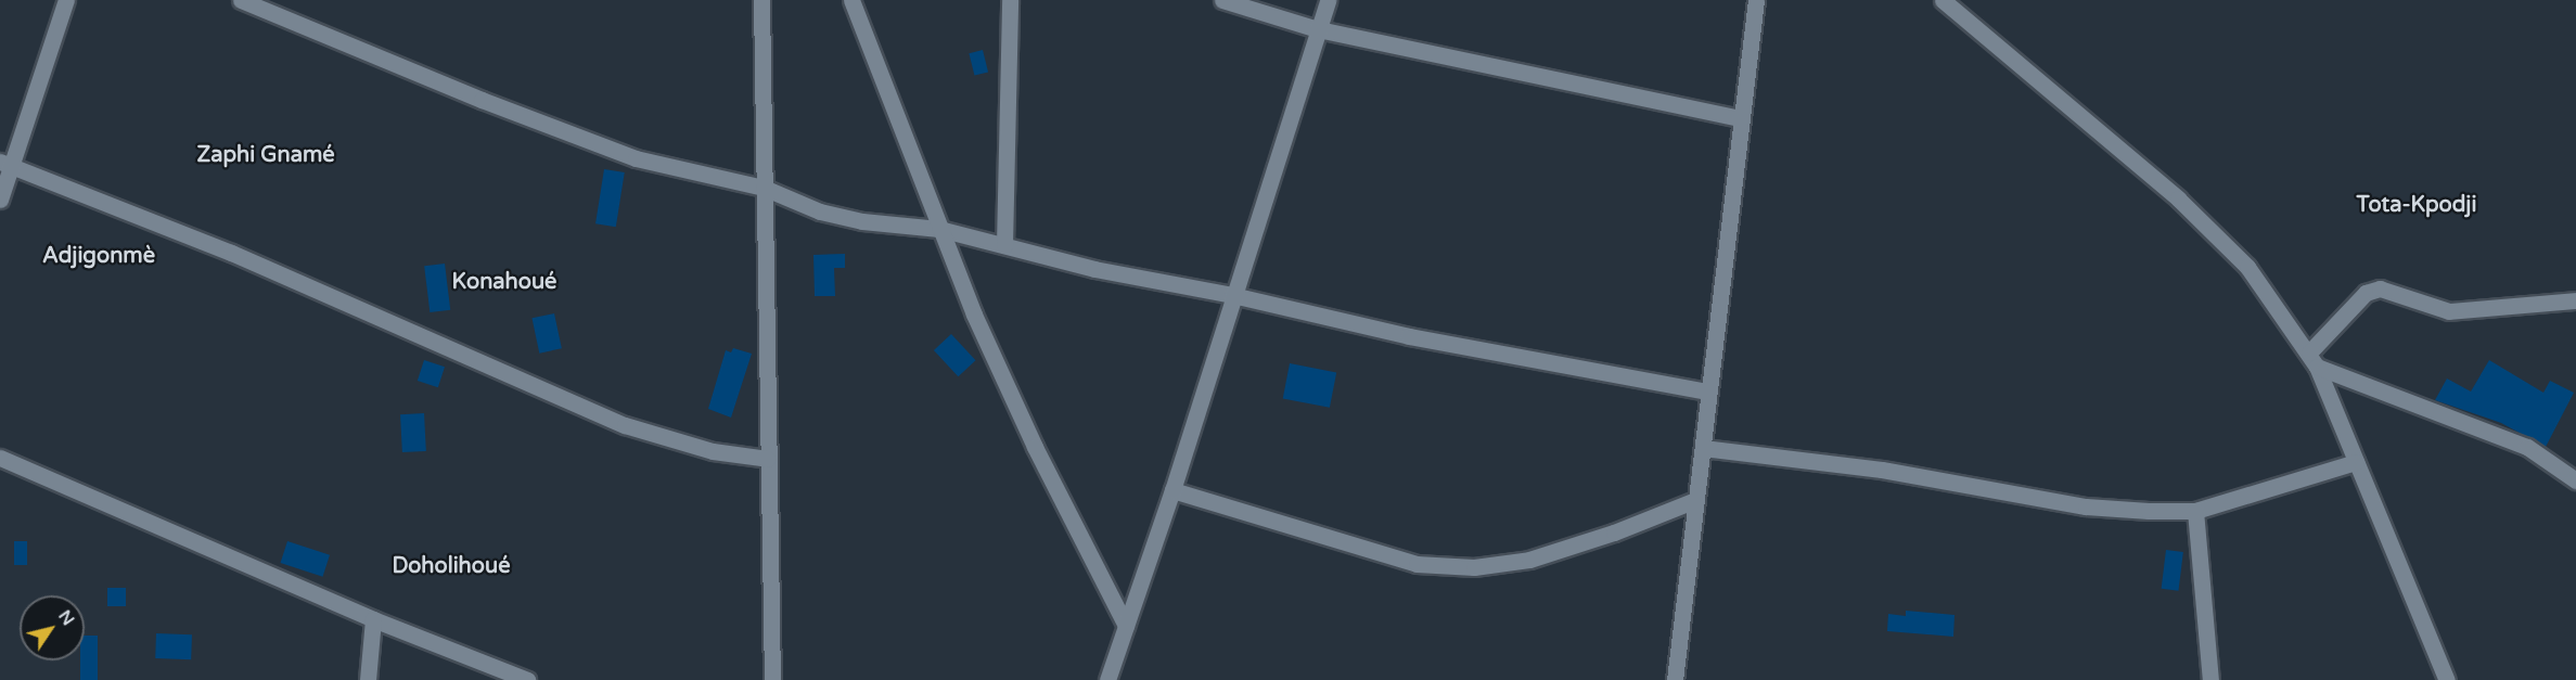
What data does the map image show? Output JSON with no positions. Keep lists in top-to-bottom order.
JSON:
{
  "districts": [
    "Zaphi Gnamé",
    "Tota-Kpodji",
    "Adjigonmè",
    "Konahoué",
    "Doholihoué"
  ],
  "north": "top right"
}
